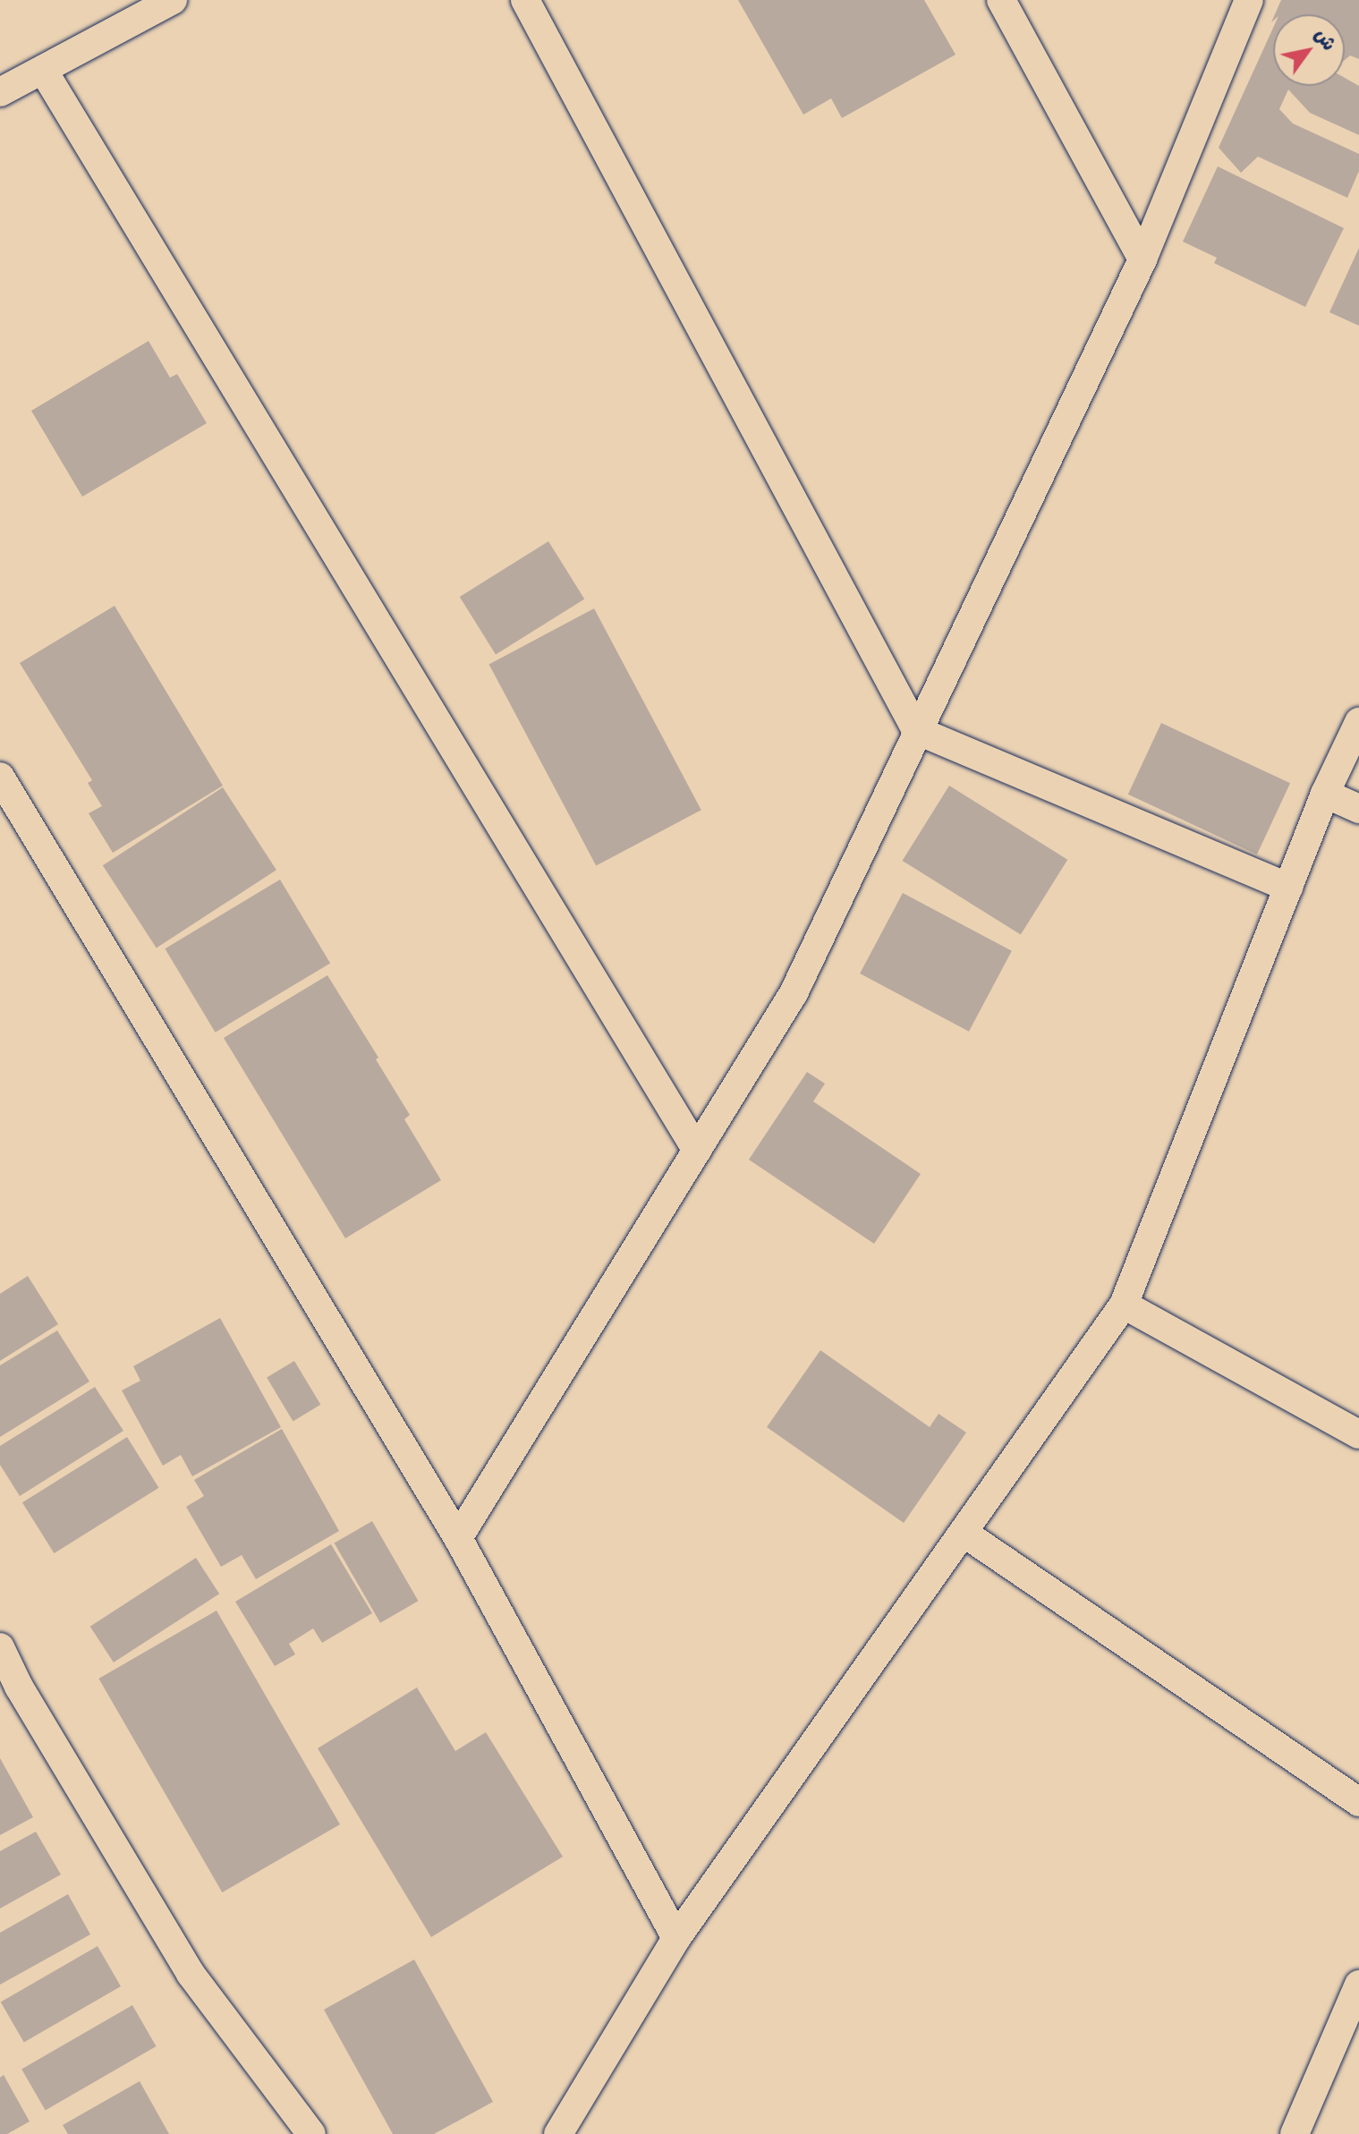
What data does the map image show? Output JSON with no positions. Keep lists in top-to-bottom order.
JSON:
{
  "north": "top right"
}
